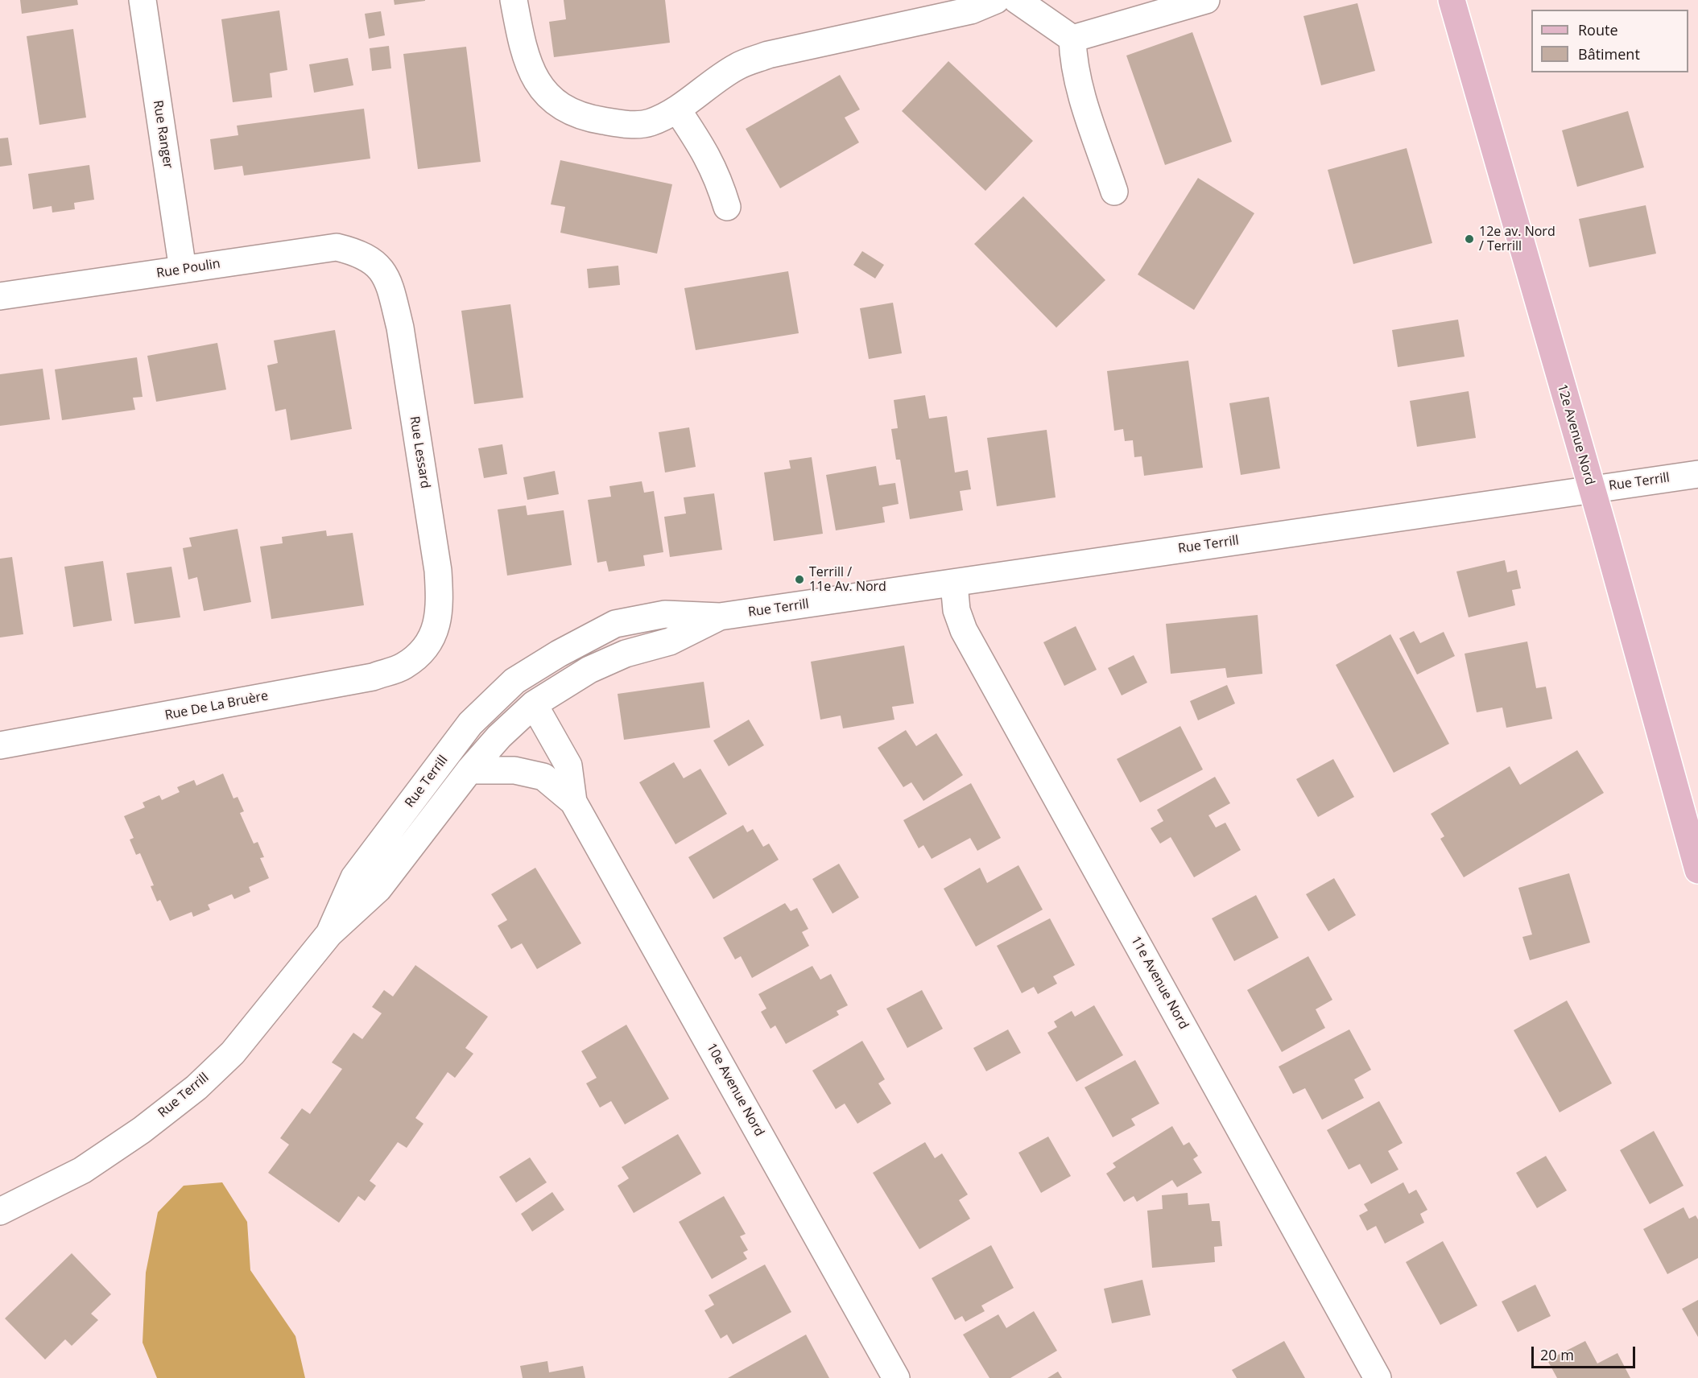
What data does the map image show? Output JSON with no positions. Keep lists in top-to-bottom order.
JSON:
{
  "streets": {
    "main road": ["12e Avenue Nord"],
    "street": [
      "Rue Ranger",
      "Rue Poulin",
      "Rue Lessard",
      "Rue Terrill",
      "Rue De La Bruère",
      "11e Avenue Nord",
      "10e Avenue Nord"
    ]
  },
  "crossings": [
    ["Rue Ranger", "Rue Poulin"],
    ["Rue Poulin", "Rue Lessard"],
    ["12e Avenue Nord", "Rue Terrill"],
    ["Rue Lessard", "Rue De La Bruère"],
    ["Rue Terrill", "11e Avenue Nord"],
    ["Rue Terrill", "10e Avenue Nord"]
  ],
  "places": ["12e av. Nord / Terrill", "Terrill / 11e Av. Nord"],
  "legend": ["Route", "Bâtiment"],
  "scale_bar": "20 m"
}
